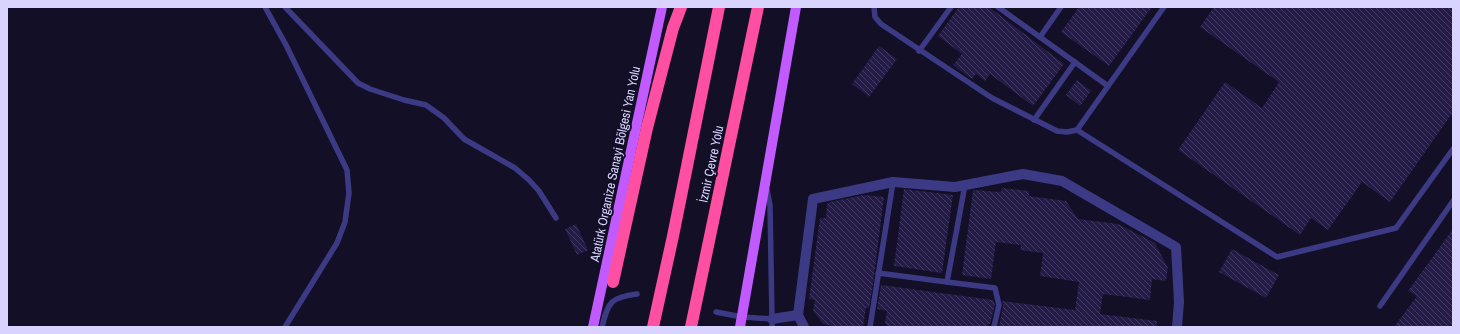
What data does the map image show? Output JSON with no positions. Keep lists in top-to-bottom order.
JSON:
{
  "streets": {
    "highway": ["İzmir Çevre Yolu"],
    "main road": ["Atatürk Organize Sanayi Bölgesi Yan Yolu"]
  }
}
